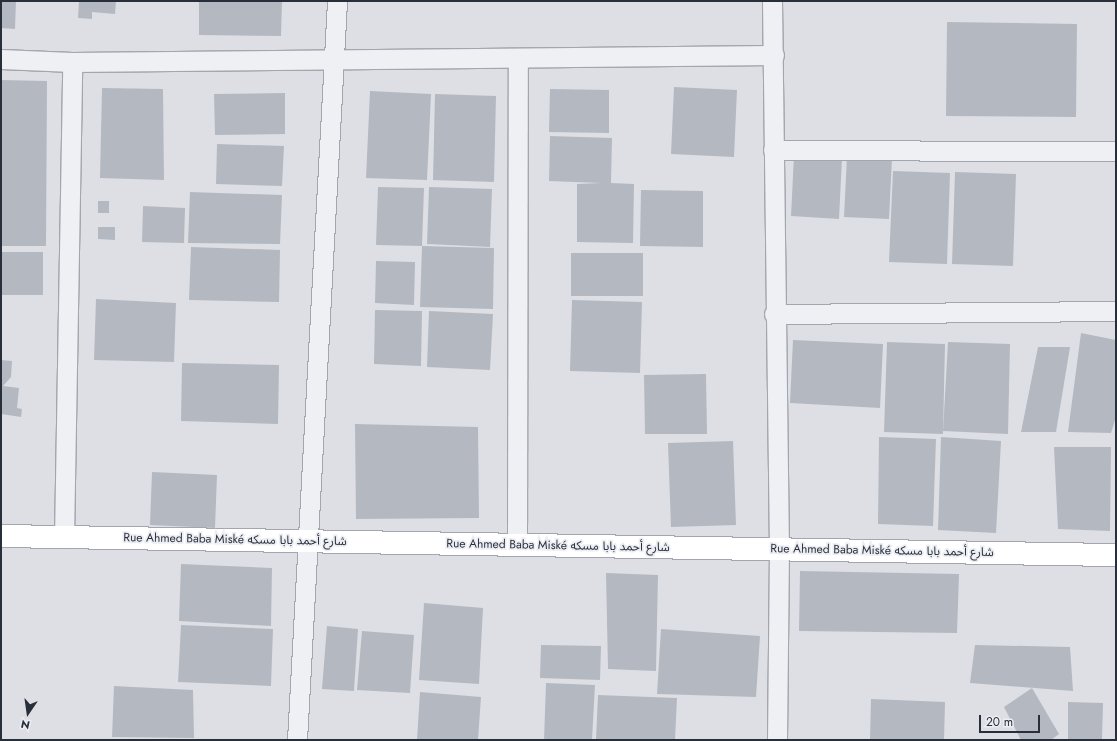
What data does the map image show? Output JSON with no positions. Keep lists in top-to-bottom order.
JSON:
{
  "streets": {
    "street": ["Rue Ahmed Baba Miské شارع أحمد بابا مسكه"]
  },
  "scale_bar": "20 m",
  "north": "bottom"
}
